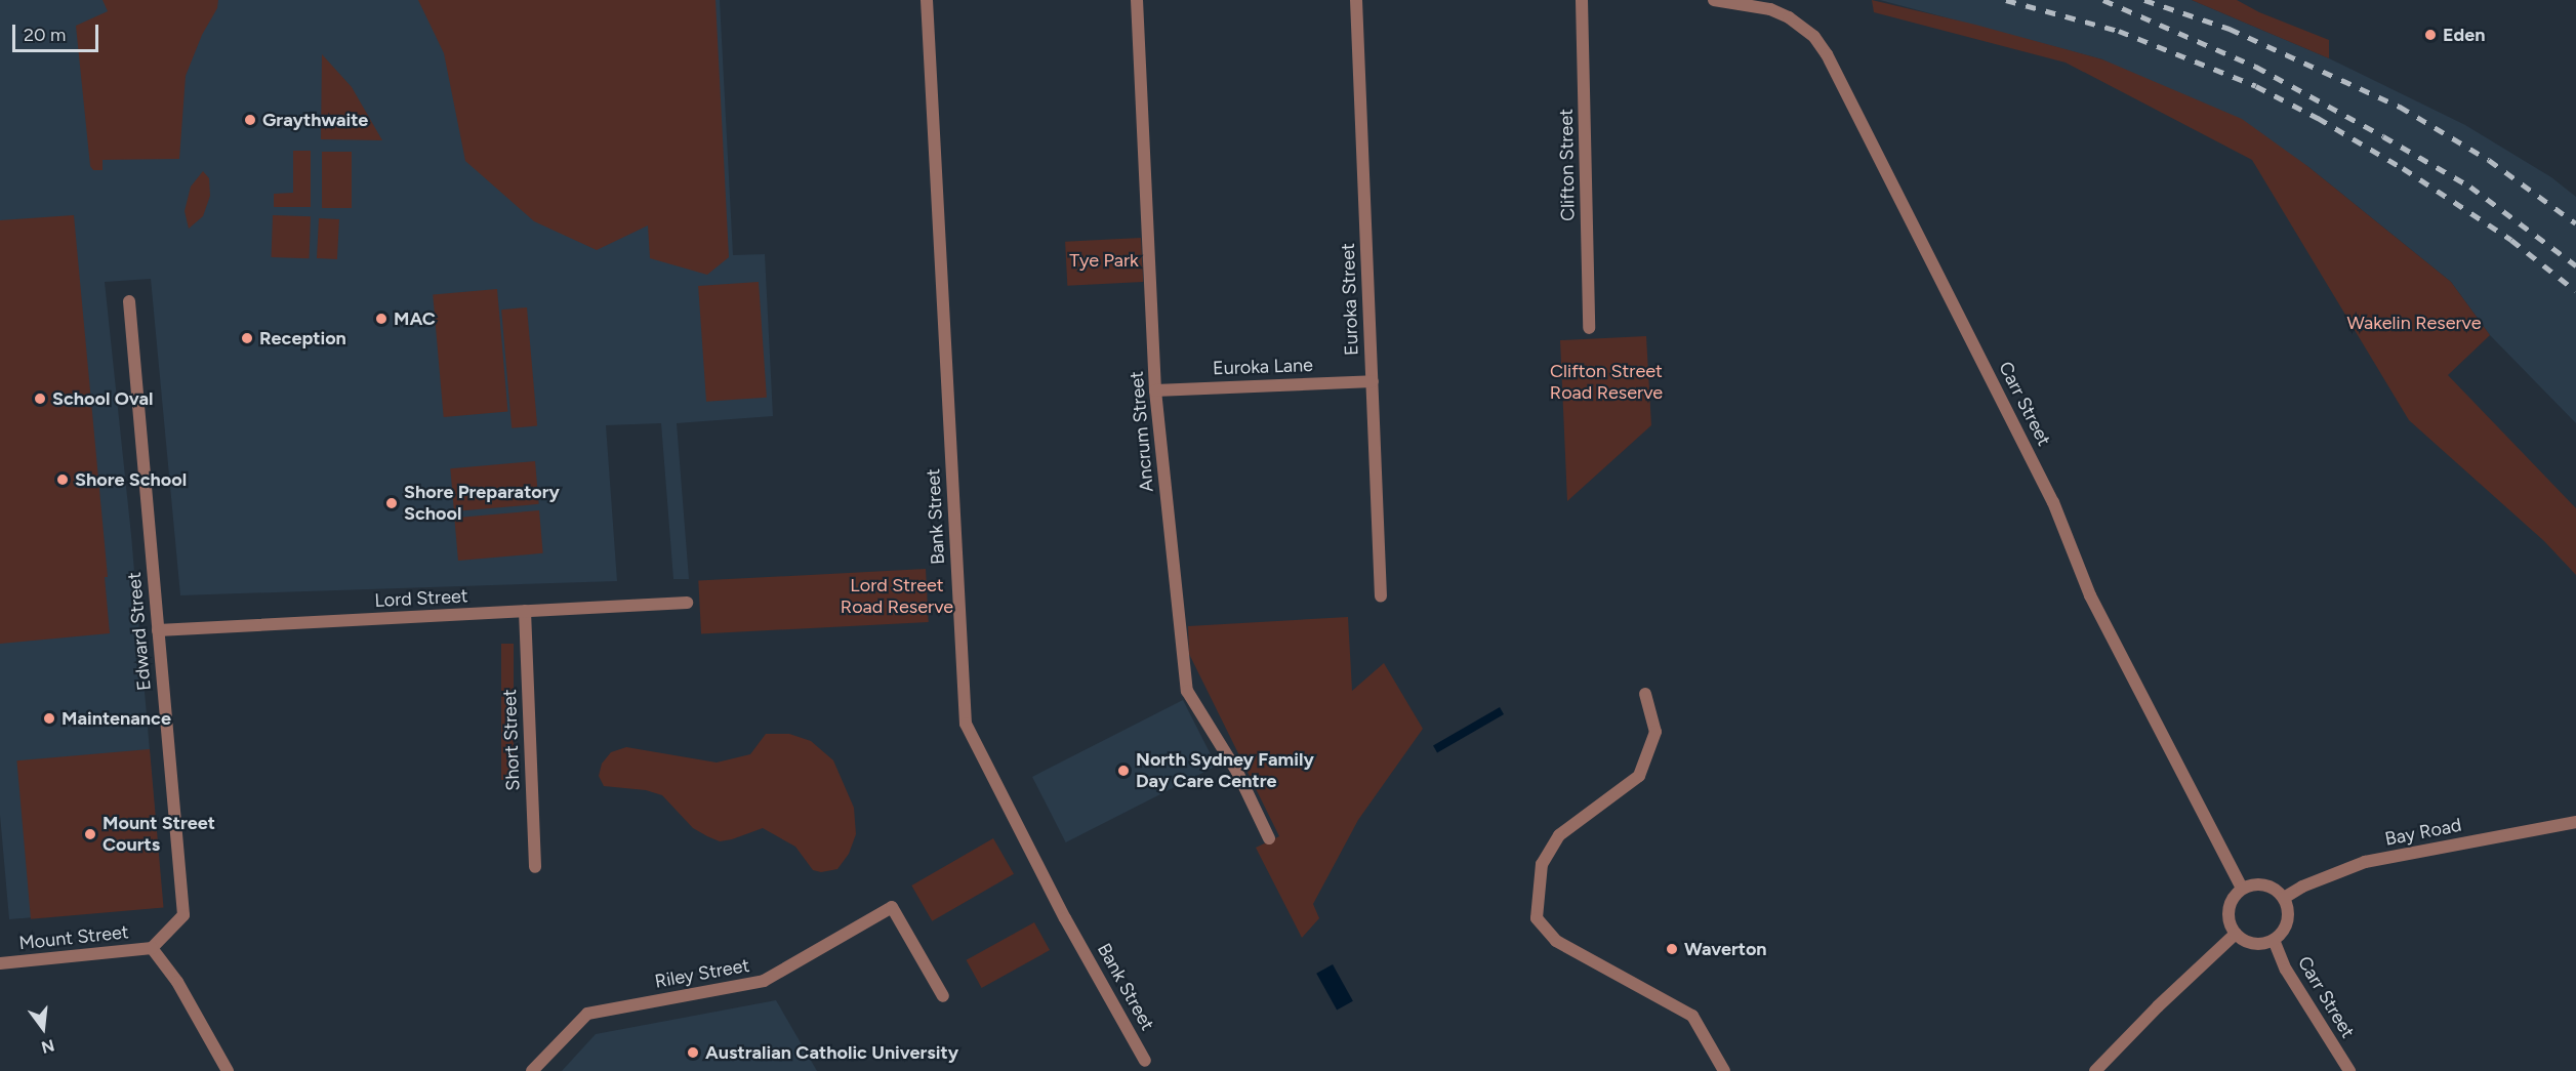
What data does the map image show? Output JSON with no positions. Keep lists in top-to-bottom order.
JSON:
{
  "streets": {
    "street": [
      "Clifton Street",
      "Euroka Street",
      "Euroka Lane",
      "Carr Street",
      "Ancrum Street",
      "Bank Street",
      "Lord Street",
      "Edward Street",
      "Short Street",
      "Bay Road",
      "Mount Street",
      "Riley Street"
    ]
  },
  "crossings": [
    ["Euroka Street", "Euroka Lane"],
    ["Euroka Lane", "Ancrum Street"],
    ["Carr Street", "Bay Road"],
    ["Lord Street", "Edward Street"],
    ["Lord Street", "Short Street"],
    ["Edward Street", "Mount Street"]
  ],
  "parks": [
    "Tye Park",
    "Wakelin Reserve",
    "Clifton Street Road Reserve",
    "Lord Street Road Reserve"
  ],
  "places": [
    "Eden",
    "Graythwaite",
    "MAC",
    "Reception",
    "School Oval",
    "Shore School",
    "Shore Preparatory School",
    "Maintenance",
    "North Sydney Family Day Care Centre",
    "Mount Street Courts",
    "Waverton",
    "Australian Catholic University"
  ],
  "scale_bar": "20 m",
  "north": "bottom"
}
